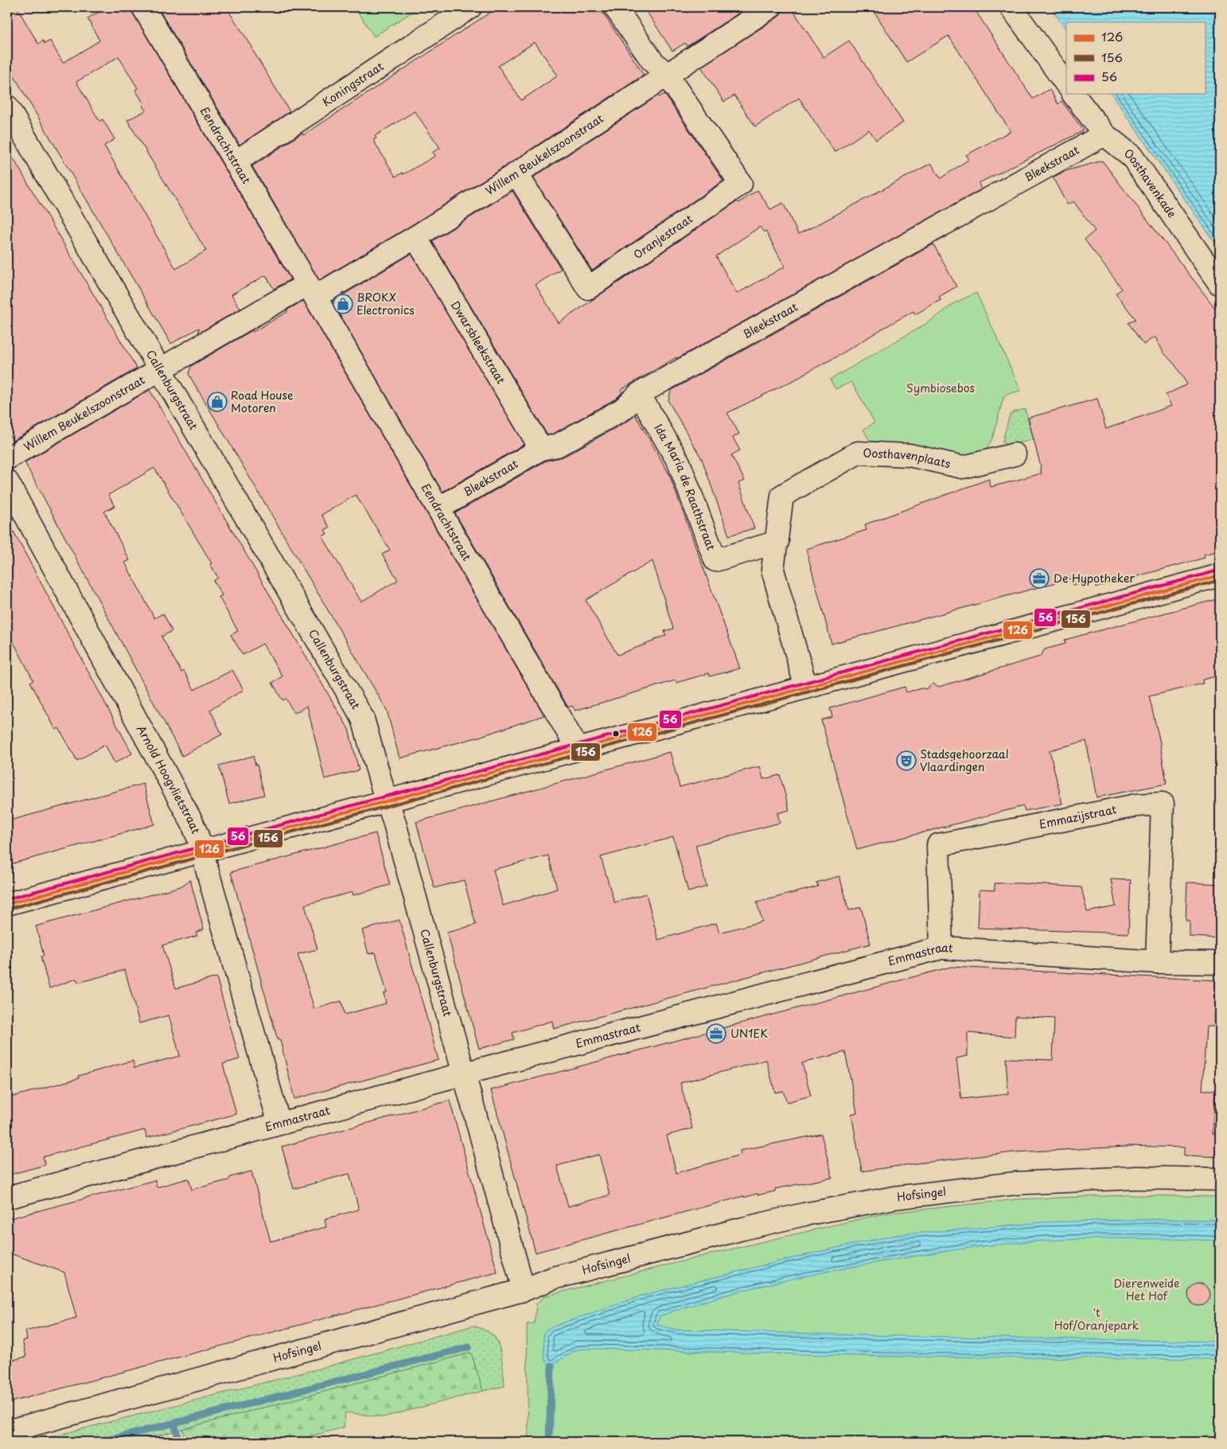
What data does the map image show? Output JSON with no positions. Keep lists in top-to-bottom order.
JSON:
{
  "streets": {
    "street": [
      "Koningstraat",
      "Eendrachtstraat",
      "Willem Beukelszoonstraat",
      "Bleekstraat",
      "Oosthavenkade",
      "Oranjestraat",
      "Dwarsbleekstraat",
      "Callenburgstraat",
      "Oosthavenplaats",
      "Ida Maria de Raathstraat",
      "Arnold Hoogvlietstraat",
      "Emmazijstraat",
      "Emmastraat",
      "Hofsingel"
    ]
  },
  "crossings": [
    ["Koningstraat", "Eendrachtstraat"],
    ["Eendrachtstraat", "Willem Beukelszoonstraat"],
    ["Eendrachtstraat", "Bleekstraat"],
    ["Willem Beukelszoonstraat", "Oranjestraat"],
    ["Willem Beukelszoonstraat", "Dwarsbleekstraat"],
    ["Willem Beukelszoonstraat", "Callenburgstraat"],
    ["Bleekstraat", "Oosthavenkade"],
    ["Bleekstraat", "Dwarsbleekstraat"],
    ["Bleekstraat", "Ida Maria de Raathstraat"],
    ["Callenburgstraat", "Emmastraat"],
    ["Callenburgstraat", "Hofsingel"],
    ["Oosthavenplaats", "Ida Maria de Raathstraat"],
    ["Arnold Hoogvlietstraat", "Emmastraat"],
    ["Emmazijstraat", "Emmastraat"]
  ],
  "parks": ["Symbiosebos", "Dierenweide Het Hof", "'t Hof/Oranjepark"],
  "places": {
    "shop": ["BROKX Electronics", "Road House Motoren"],
    "office": ["De Hypotheker", "UN1EK"],
    "theatre": ["Stadsgehoorzaal Vlaardingen"]
  },
  "lines": ["transit line 56", "transit line 126", "transit line 156"],
  "legend": ["126", "156", "56"]
}
